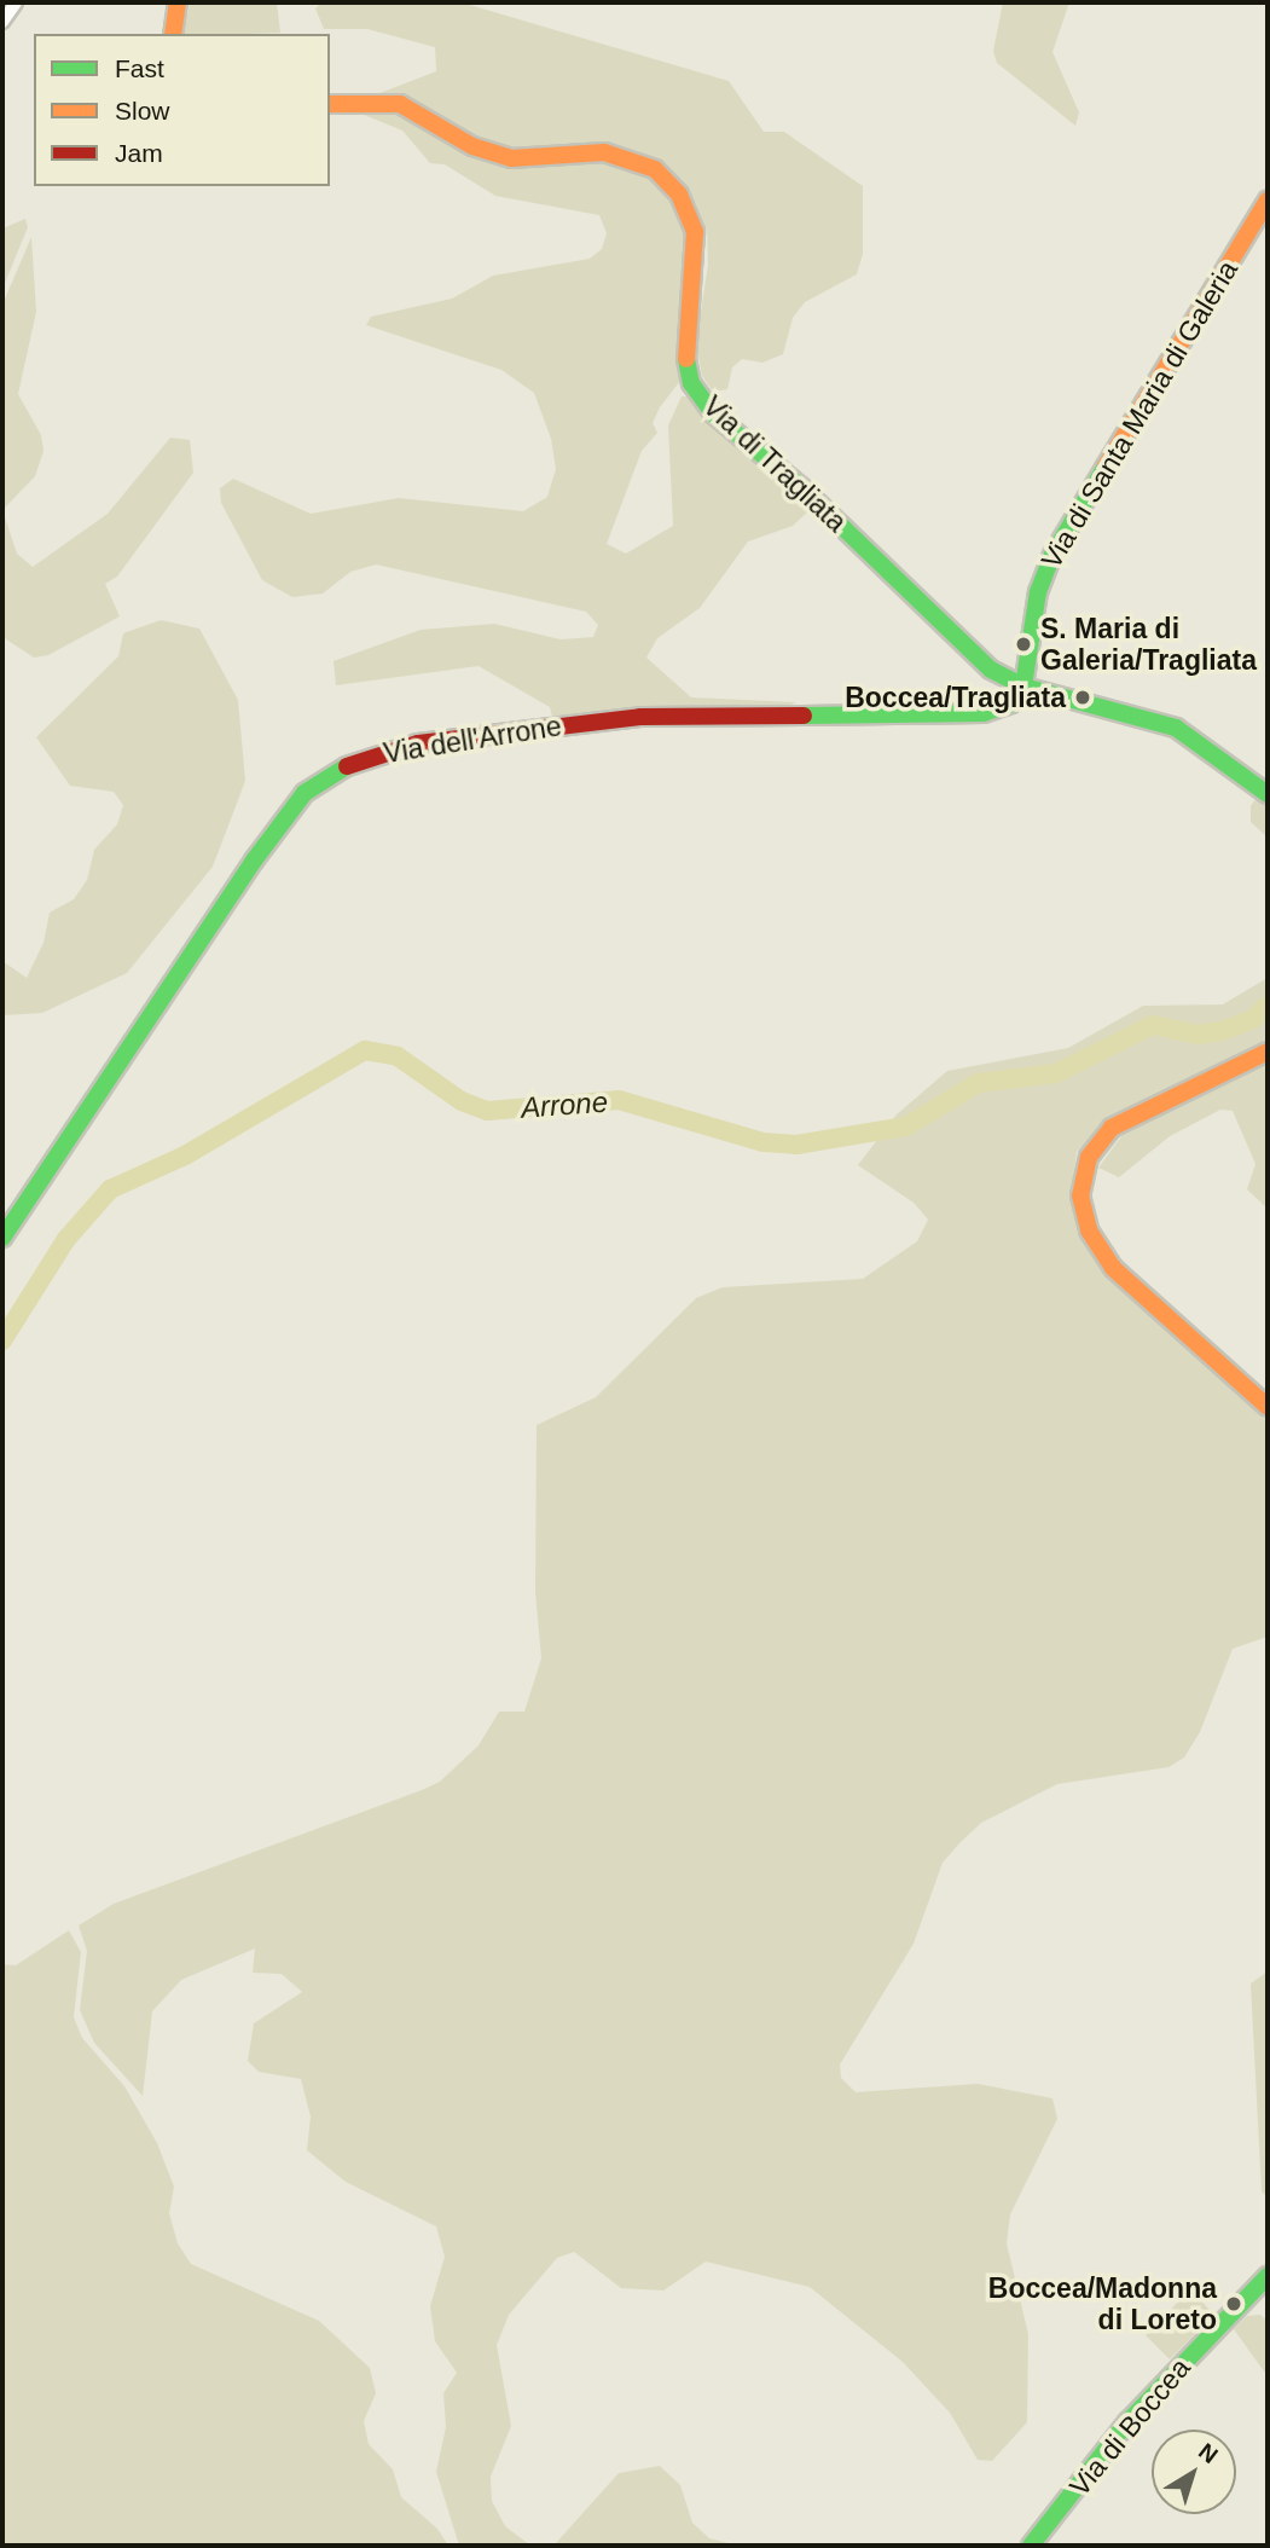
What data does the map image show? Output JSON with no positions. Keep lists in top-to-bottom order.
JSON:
{
  "streets": {
    "street": [
      "Via di Santa Maria di Galeria",
      "Via di Tragliata",
      "Via dell'Arrone",
      "Via di Boccea"
    ]
  },
  "crossings": [
    ["Via di Santa Maria di Galeria", "Via di Tragliata"],
    ["Via di Santa Maria di Galeria", "Via dell'Arrone"],
    ["Via di Tragliata", "Via dell'Arrone"]
  ],
  "water": ["Arrone"],
  "places": ["S. Maria di Galeria/Tragliata", "Boccea/Tragliata", "Boccea/Madonna di Loreto"],
  "legend": ["Fast", "Slow", "Jam"],
  "north": "top right"
}
